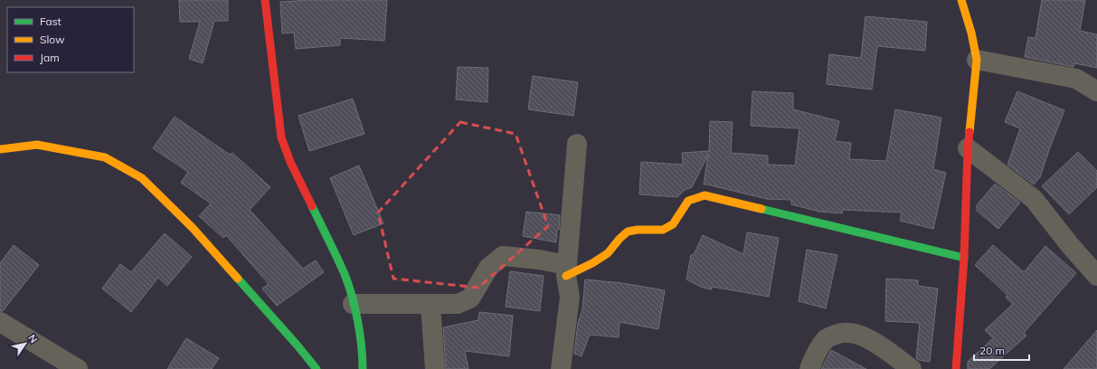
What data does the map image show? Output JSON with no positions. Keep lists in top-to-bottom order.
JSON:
{
  "legend": ["Fast", "Slow", "Jam"],
  "scale_bar": "20 m",
  "north": "top right"
}
